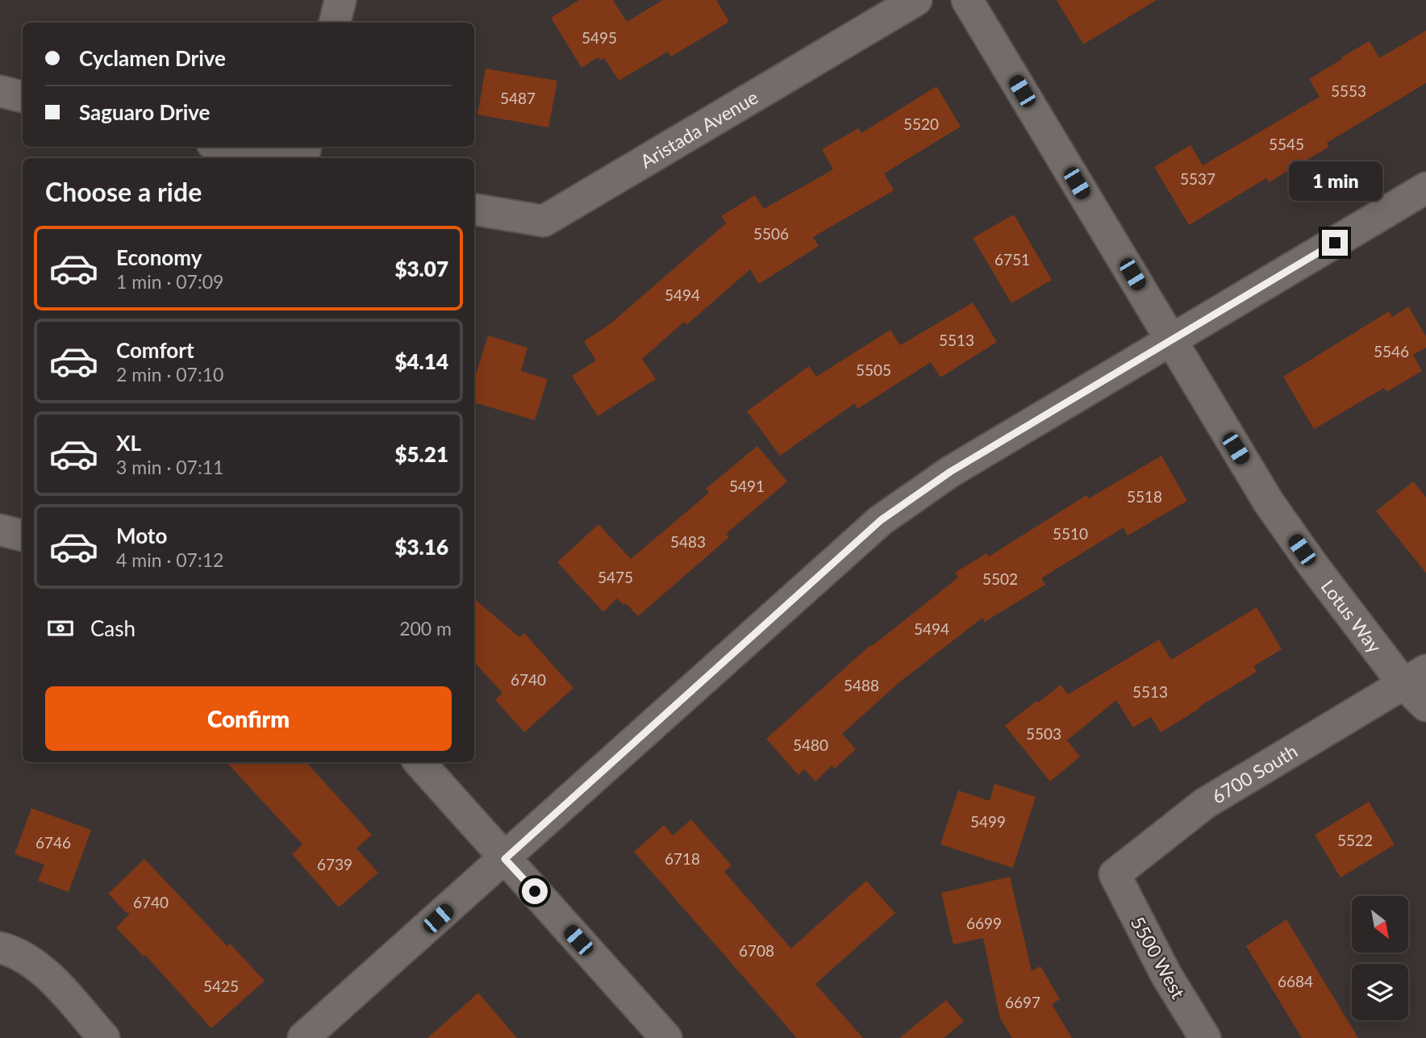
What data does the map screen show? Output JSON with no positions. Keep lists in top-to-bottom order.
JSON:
{
  "streets": {
    "street": [
      "Aristada Avenue",
      "Lotus Way",
      "6700 South",
      "5500 West"
    ]
  },
  "crossings": [
    ["Lotus Way", "6700 South"],
    ["6700 South", "5500 West"]
  ],
  "house_numbers": [
    "5495",
    "5553",
    "5487",
    "5520",
    "5545",
    "5537",
    "5506",
    "6751",
    "5494",
    "5513",
    "5546",
    "5505",
    "5491",
    "5518",
    "5510",
    "5483",
    "5475",
    "5502",
    "5494",
    "6740",
    "5488",
    "5513",
    "5503",
    "5480",
    "5499",
    "5522",
    "6746",
    "6718",
    "6739",
    "6740",
    "6699",
    "6708",
    "6684",
    "5425",
    "6697"
  ],
  "north": "bottom right",
  "page": {
    "banner": ["Cyclamen Drive", "Saguaro Drive"],
    "heading": "Choose a ride",
    "bubble": "1 min",
    "list": [
      {
        "name": "Economy",
        "note": "1 min · 07:09",
        "value": "$3.07"
      },
      {
        "name": "Comfort",
        "note": "2 min · 07:10",
        "value": "$4.14"
      },
      {
        "name": "XL",
        "note": "3 min · 07:11",
        "value": "$5.21"
      },
      {
        "name": "Moto",
        "note": "4 min · 07:12",
        "value": "$3.16"
      }
    ],
    "pay": ["Cash", "200 m"],
    "buttons": "Confirm"
  }
}
